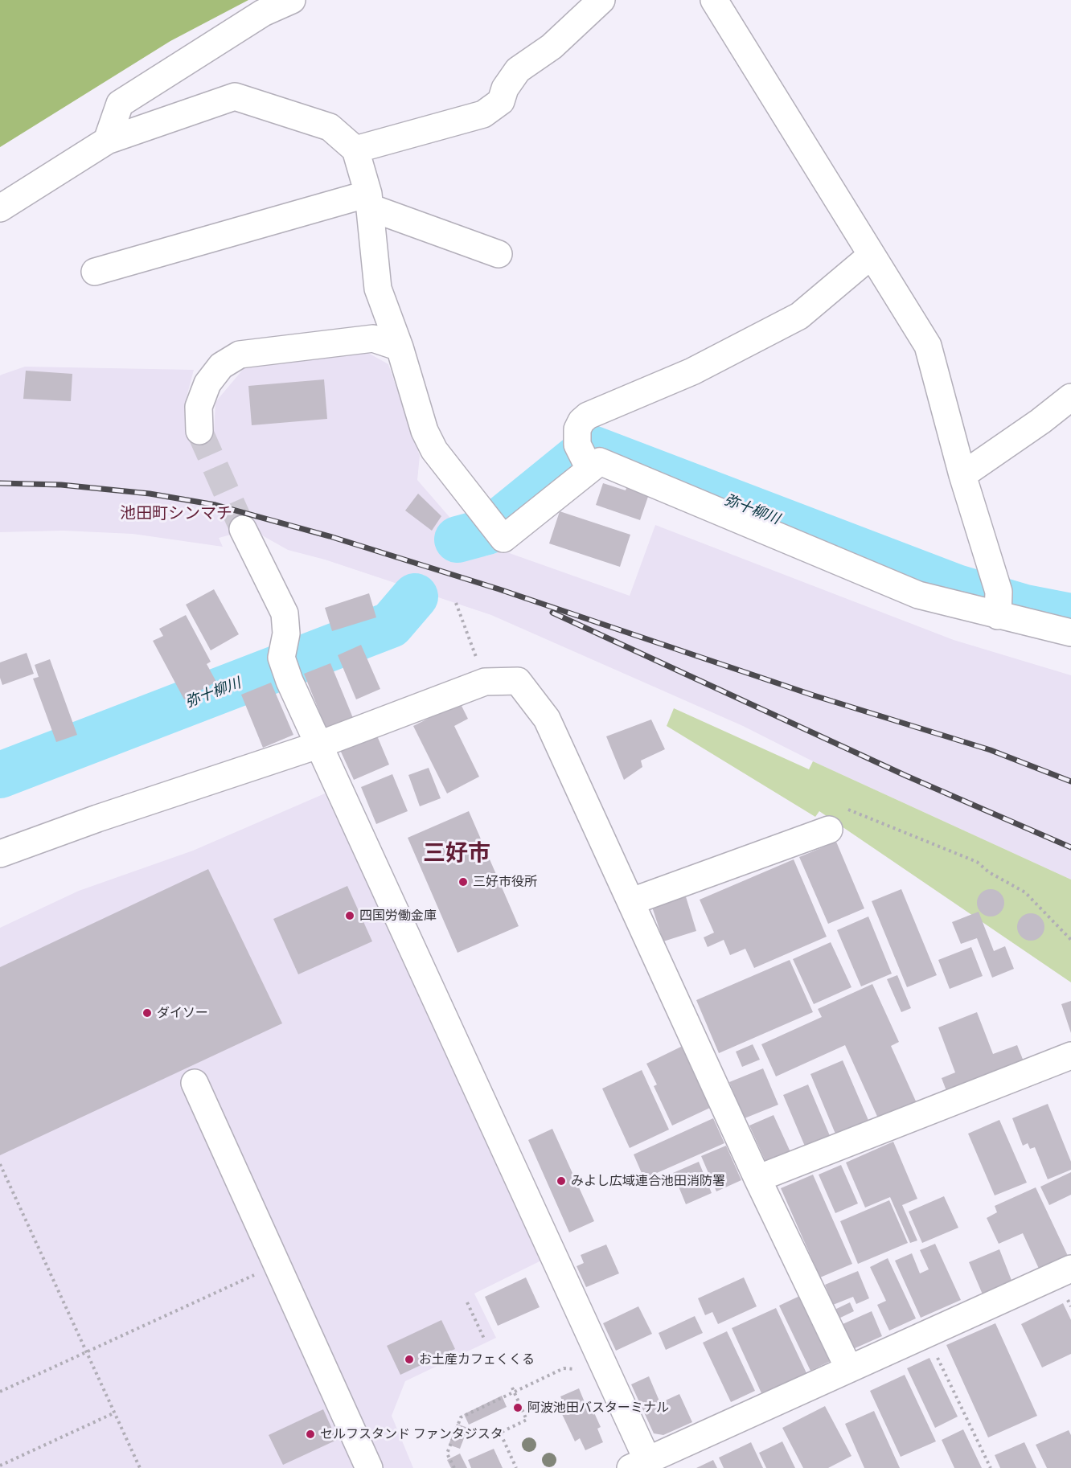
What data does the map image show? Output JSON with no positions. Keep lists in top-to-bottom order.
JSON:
{
  "districts": ["池田町シンマチ", "三好市"],
  "water": ["弥十柳川"],
  "places": [
    "三好市役所",
    "四国労働金庫",
    "ダイソー",
    "みよし広域連合池田消防署",
    "お土産カフェくくる",
    "阿波池田バスターミナル",
    "セルフスタンド ファンタジスタ"
  ]
}
